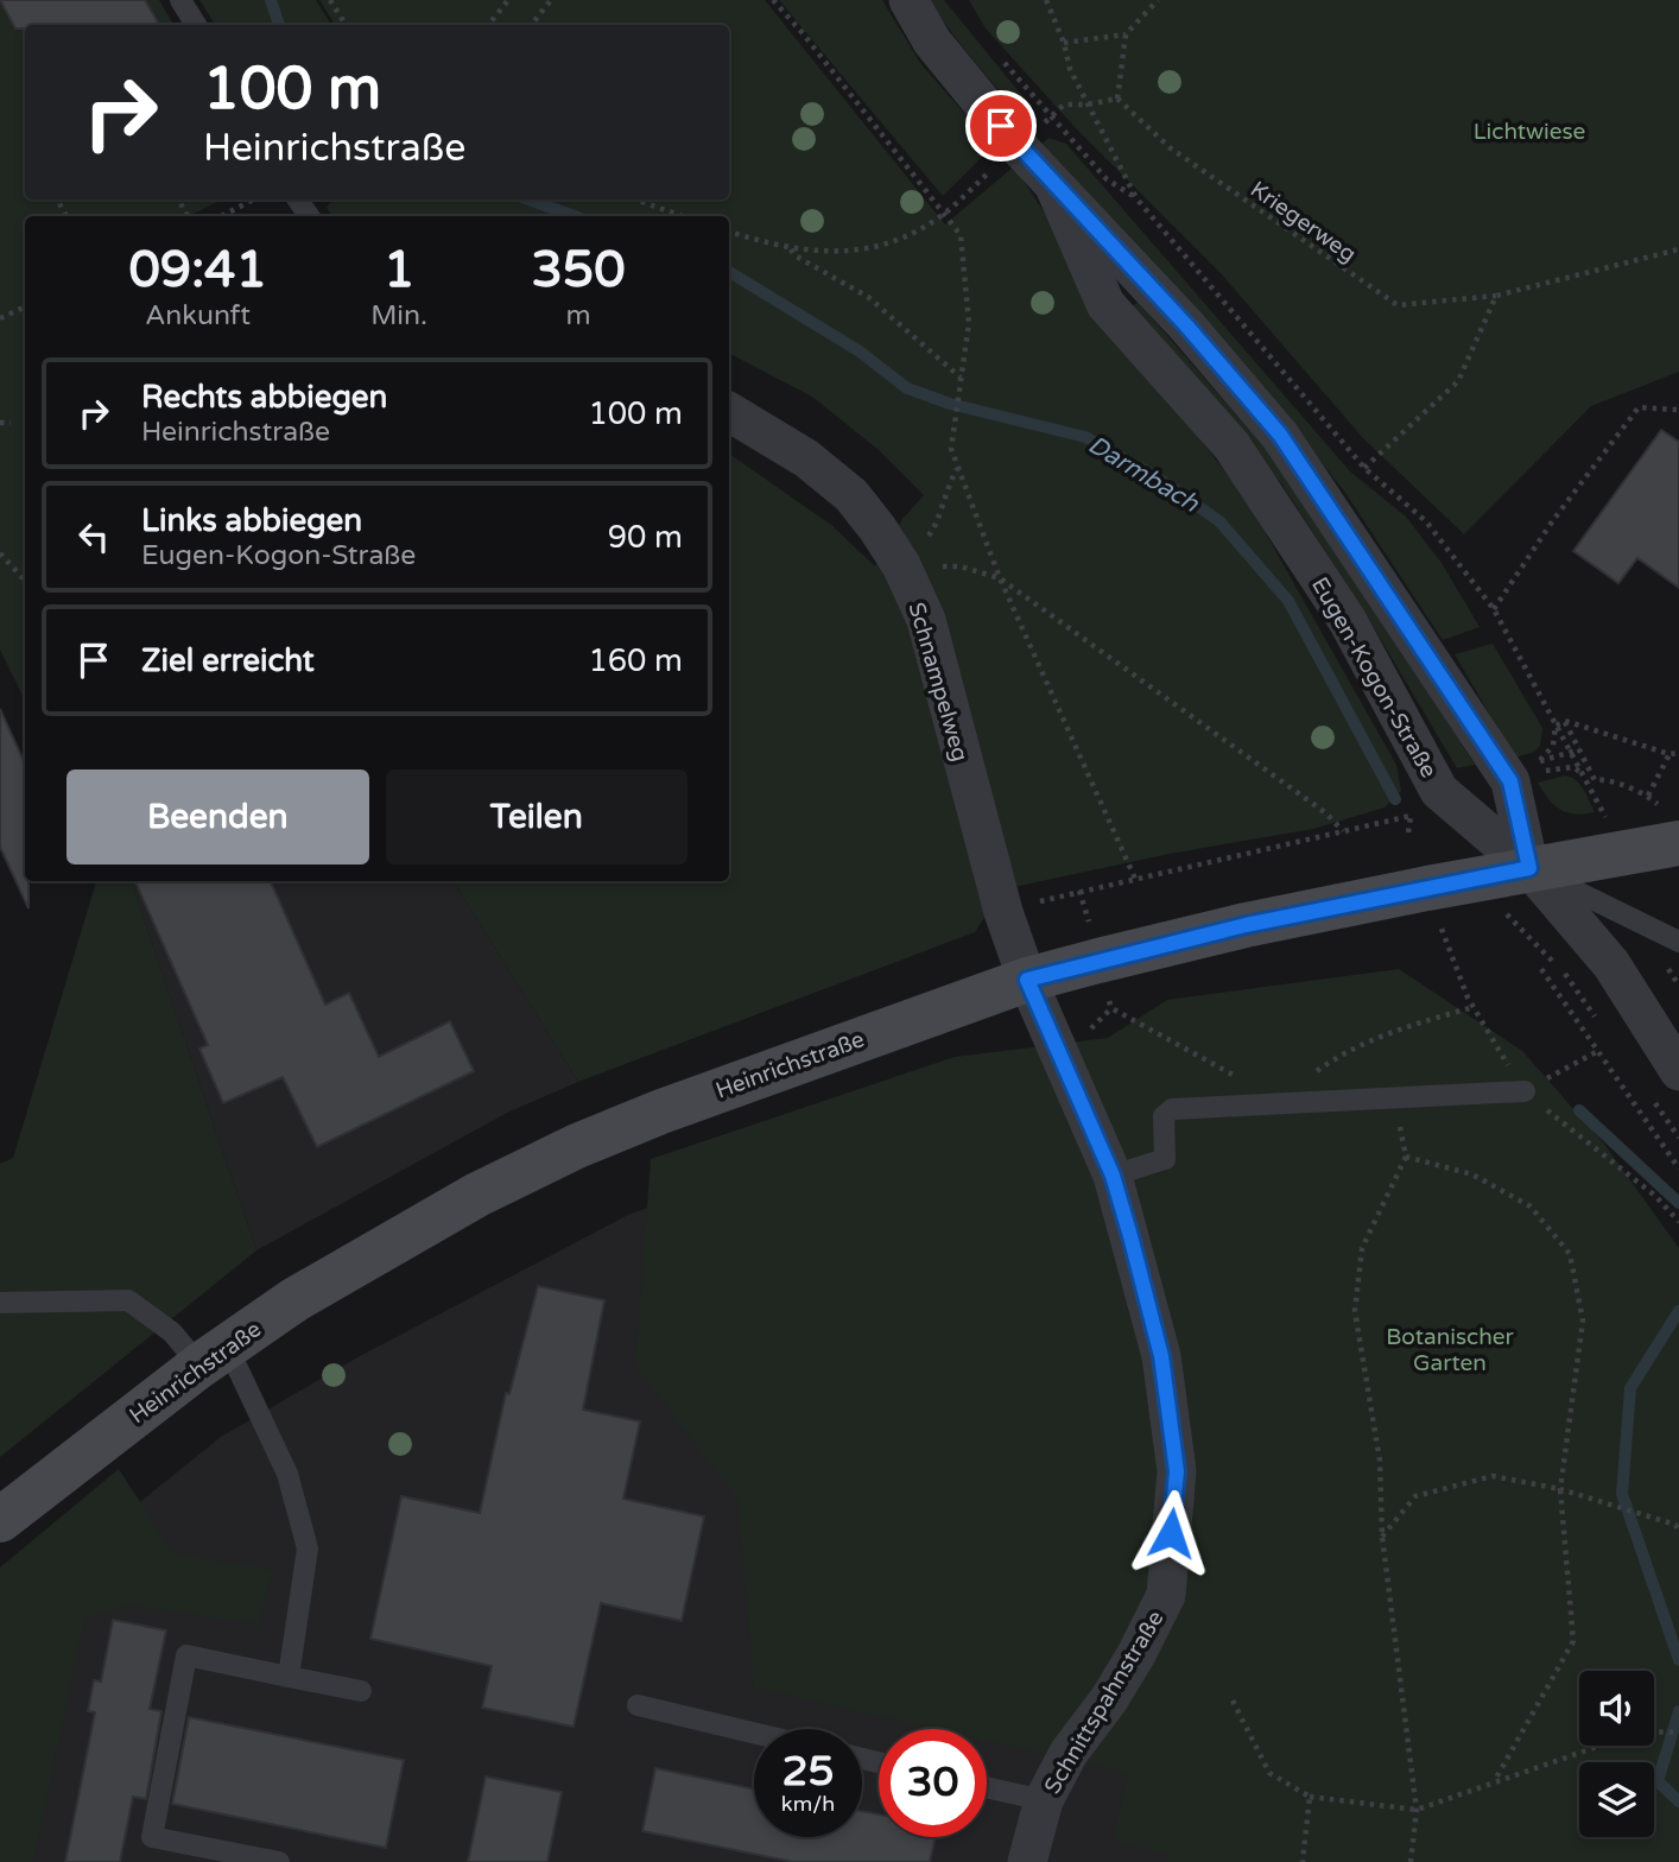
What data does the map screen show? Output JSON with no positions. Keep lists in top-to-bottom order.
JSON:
{
  "streets": {
    "main road": ["Heinrichstraße"],
    "street": ["Eugen-Kogon-Straße", "Schnampelweg", "Schnittspahnstraße"],
    "path": ["Kriegerweg"]
  },
  "crossings": [
    ["Eugen-Kogon-Straße", "Heinrichstraße"],
    ["Schnampelweg", "Heinrichstraße"],
    ["Schnampelweg", "Schnittspahnstraße"],
    ["Heinrichstraße", "Schnittspahnstraße"]
  ],
  "water": ["Darmbach"],
  "parks": ["Lichtwiese", "Botanischer Garten"],
  "page": {
    "turn": ["100 m", "Heinrichstraße"],
    "eta": [
      "09:41",
      "Ankunft",
      "1",
      "Min.",
      "350",
      "m"
    ],
    "list": [
      {
        "name": "Rechts abbiegen",
        "note": "Heinrichstraße",
        "value": "100 m"
      },
      {
        "name": "Links abbiegen",
        "note": "Eugen-Kogon-Straße",
        "value": "90 m"
      },
      {
        "name": "Ziel erreicht",
        "value": "160 m"
      }
    ],
    "buttons": ["Beenden", "Teilen"],
    "speed": "25 km/h",
    "limit": "30"
  }
}
